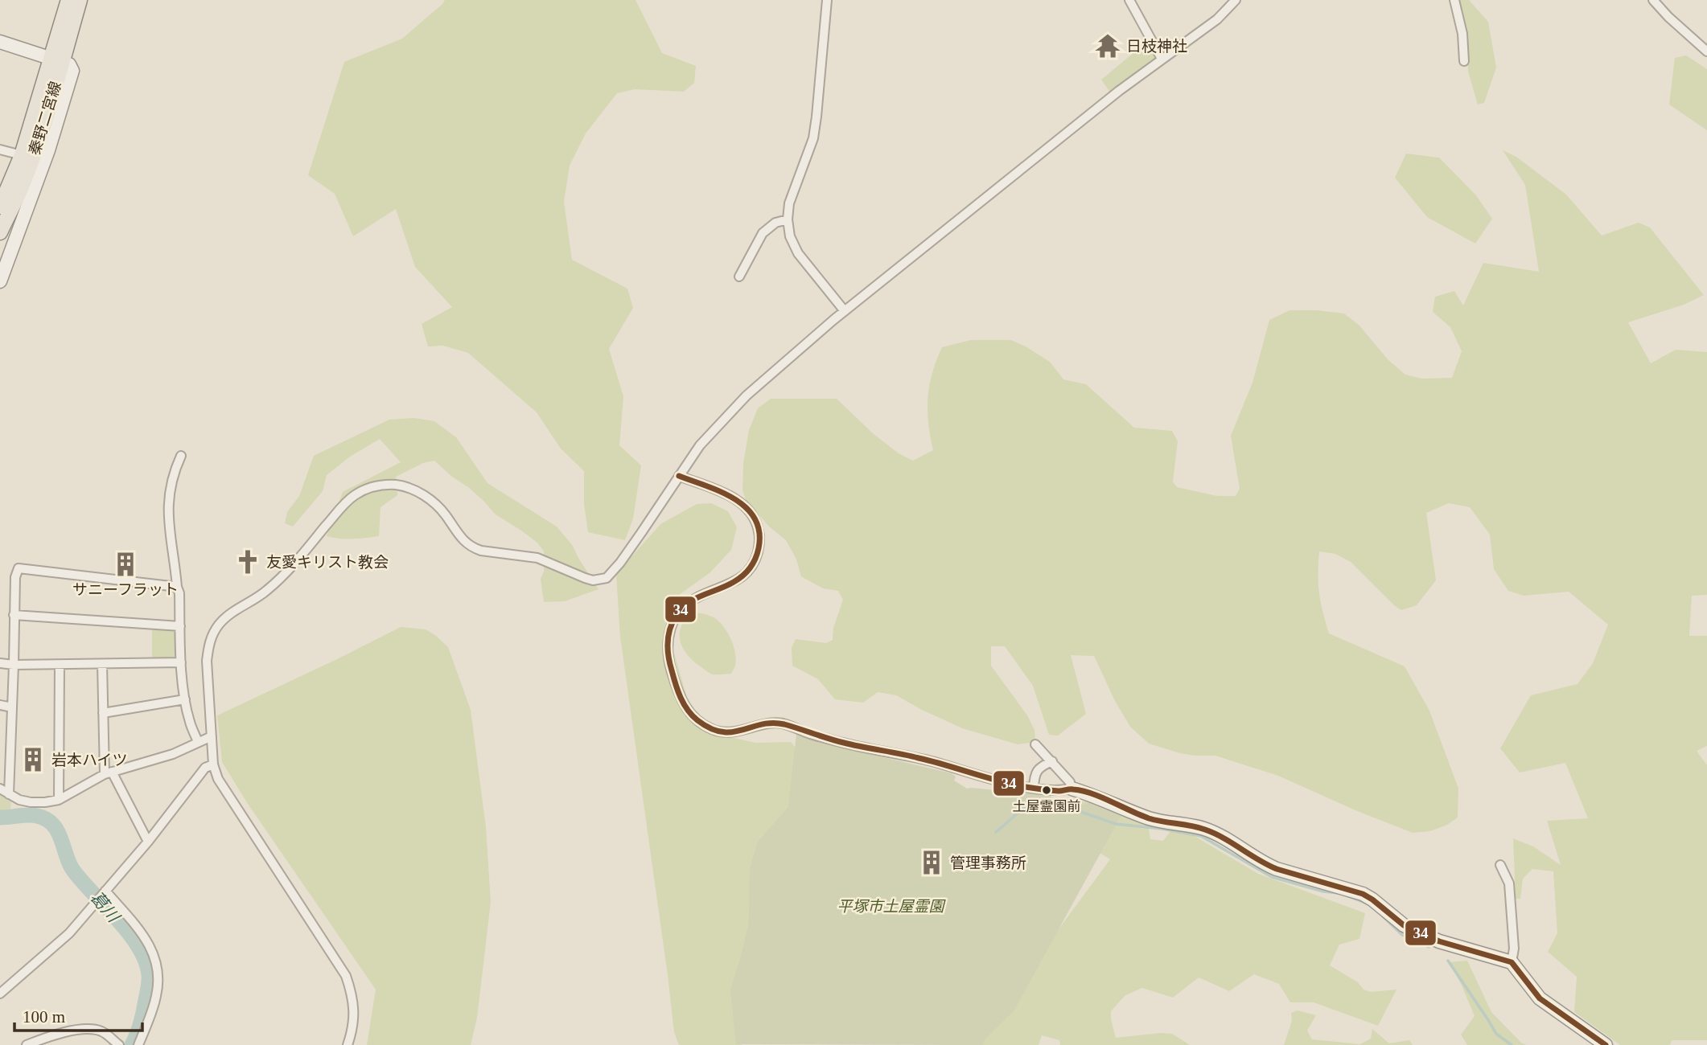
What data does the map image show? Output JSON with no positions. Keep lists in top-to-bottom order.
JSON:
{
  "streets": {
    "main road": ["秦野二宮線"]
  },
  "water": ["葛川"],
  "parks": ["平塚市土屋霊園"],
  "places": {
    "temple": ["日枝神社"],
    "church": ["友愛キリスト教会"],
    "building": ["サニーフラット", "岩本ハイツ", "管理事務所"],
    "other": ["土屋霊園前"]
  },
  "lines": ["transit line 34"],
  "scale_bar": "100 m"
}
